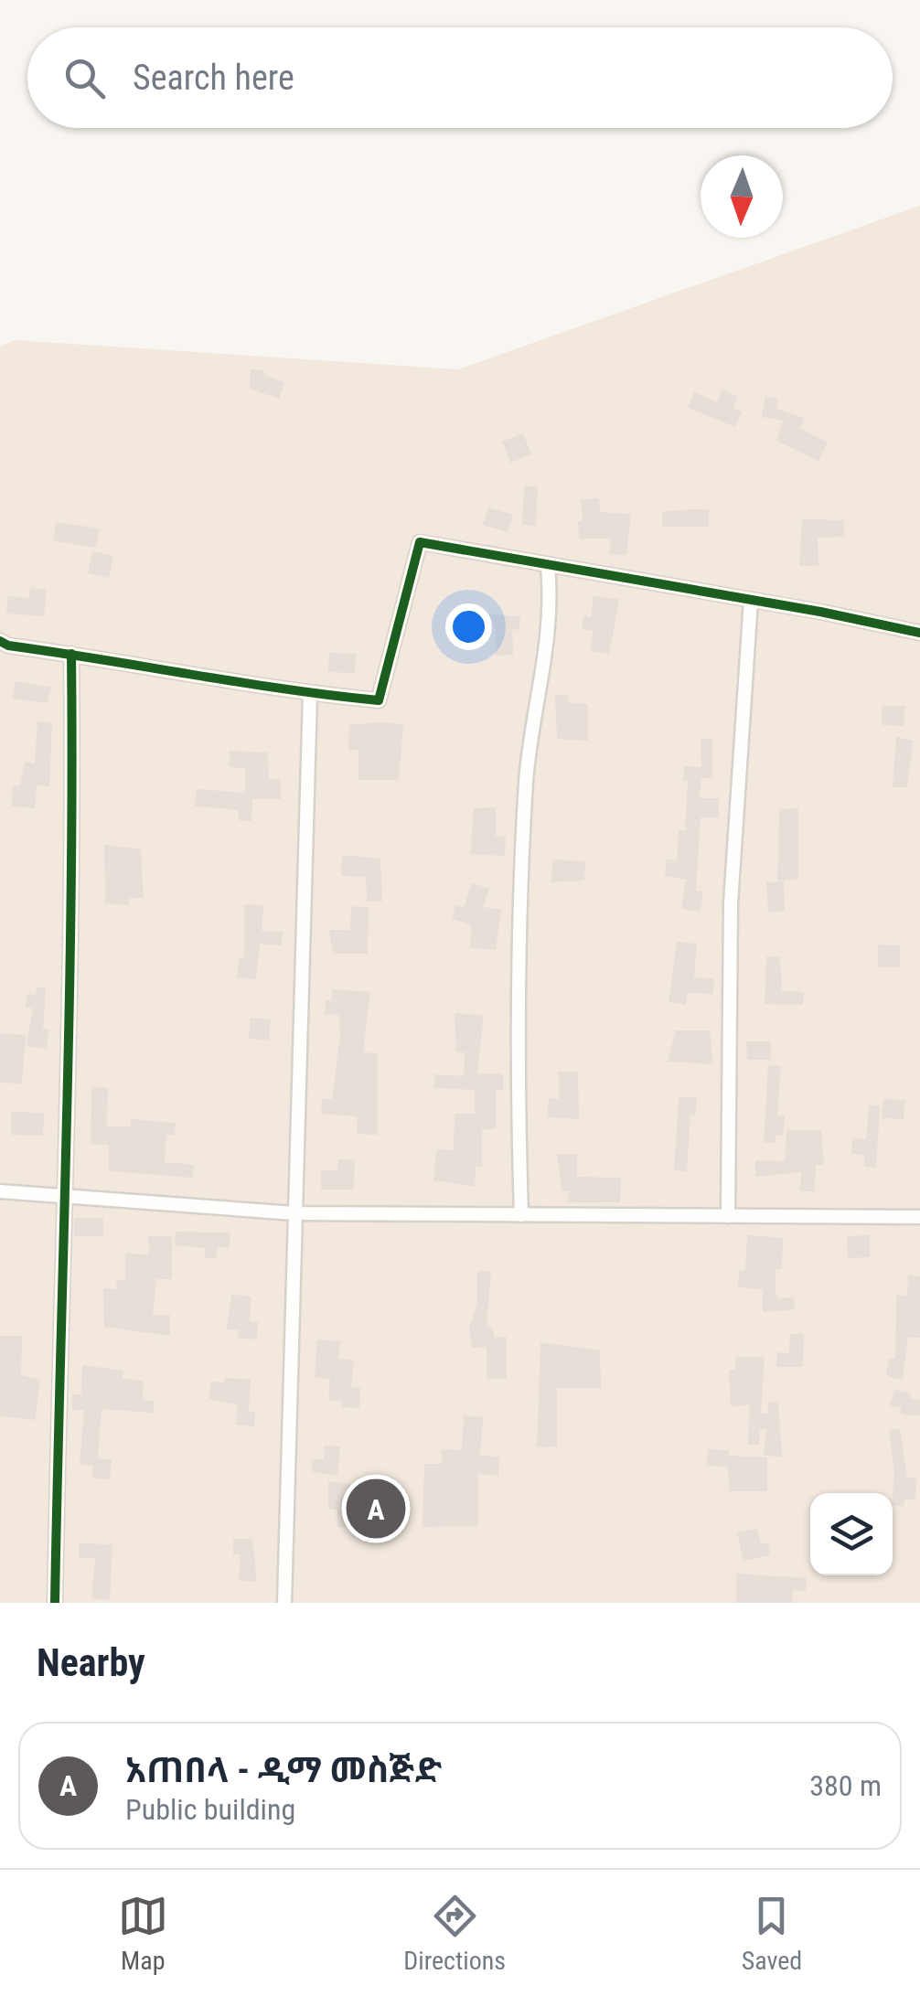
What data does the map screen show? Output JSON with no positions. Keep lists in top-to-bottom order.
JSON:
{
  "north": "bottom",
  "page": {
    "search": "Search here",
    "pins": "A",
    "heading": "Nearby",
    "list": [
      {
        "mark": "A",
        "name": "አጠበላ - ዲማ መስጅድ",
        "note": "Public building",
        "value": "380 m"
      }
    ],
    "nav": ["Map", "Directions", "Saved"]
  }
}
